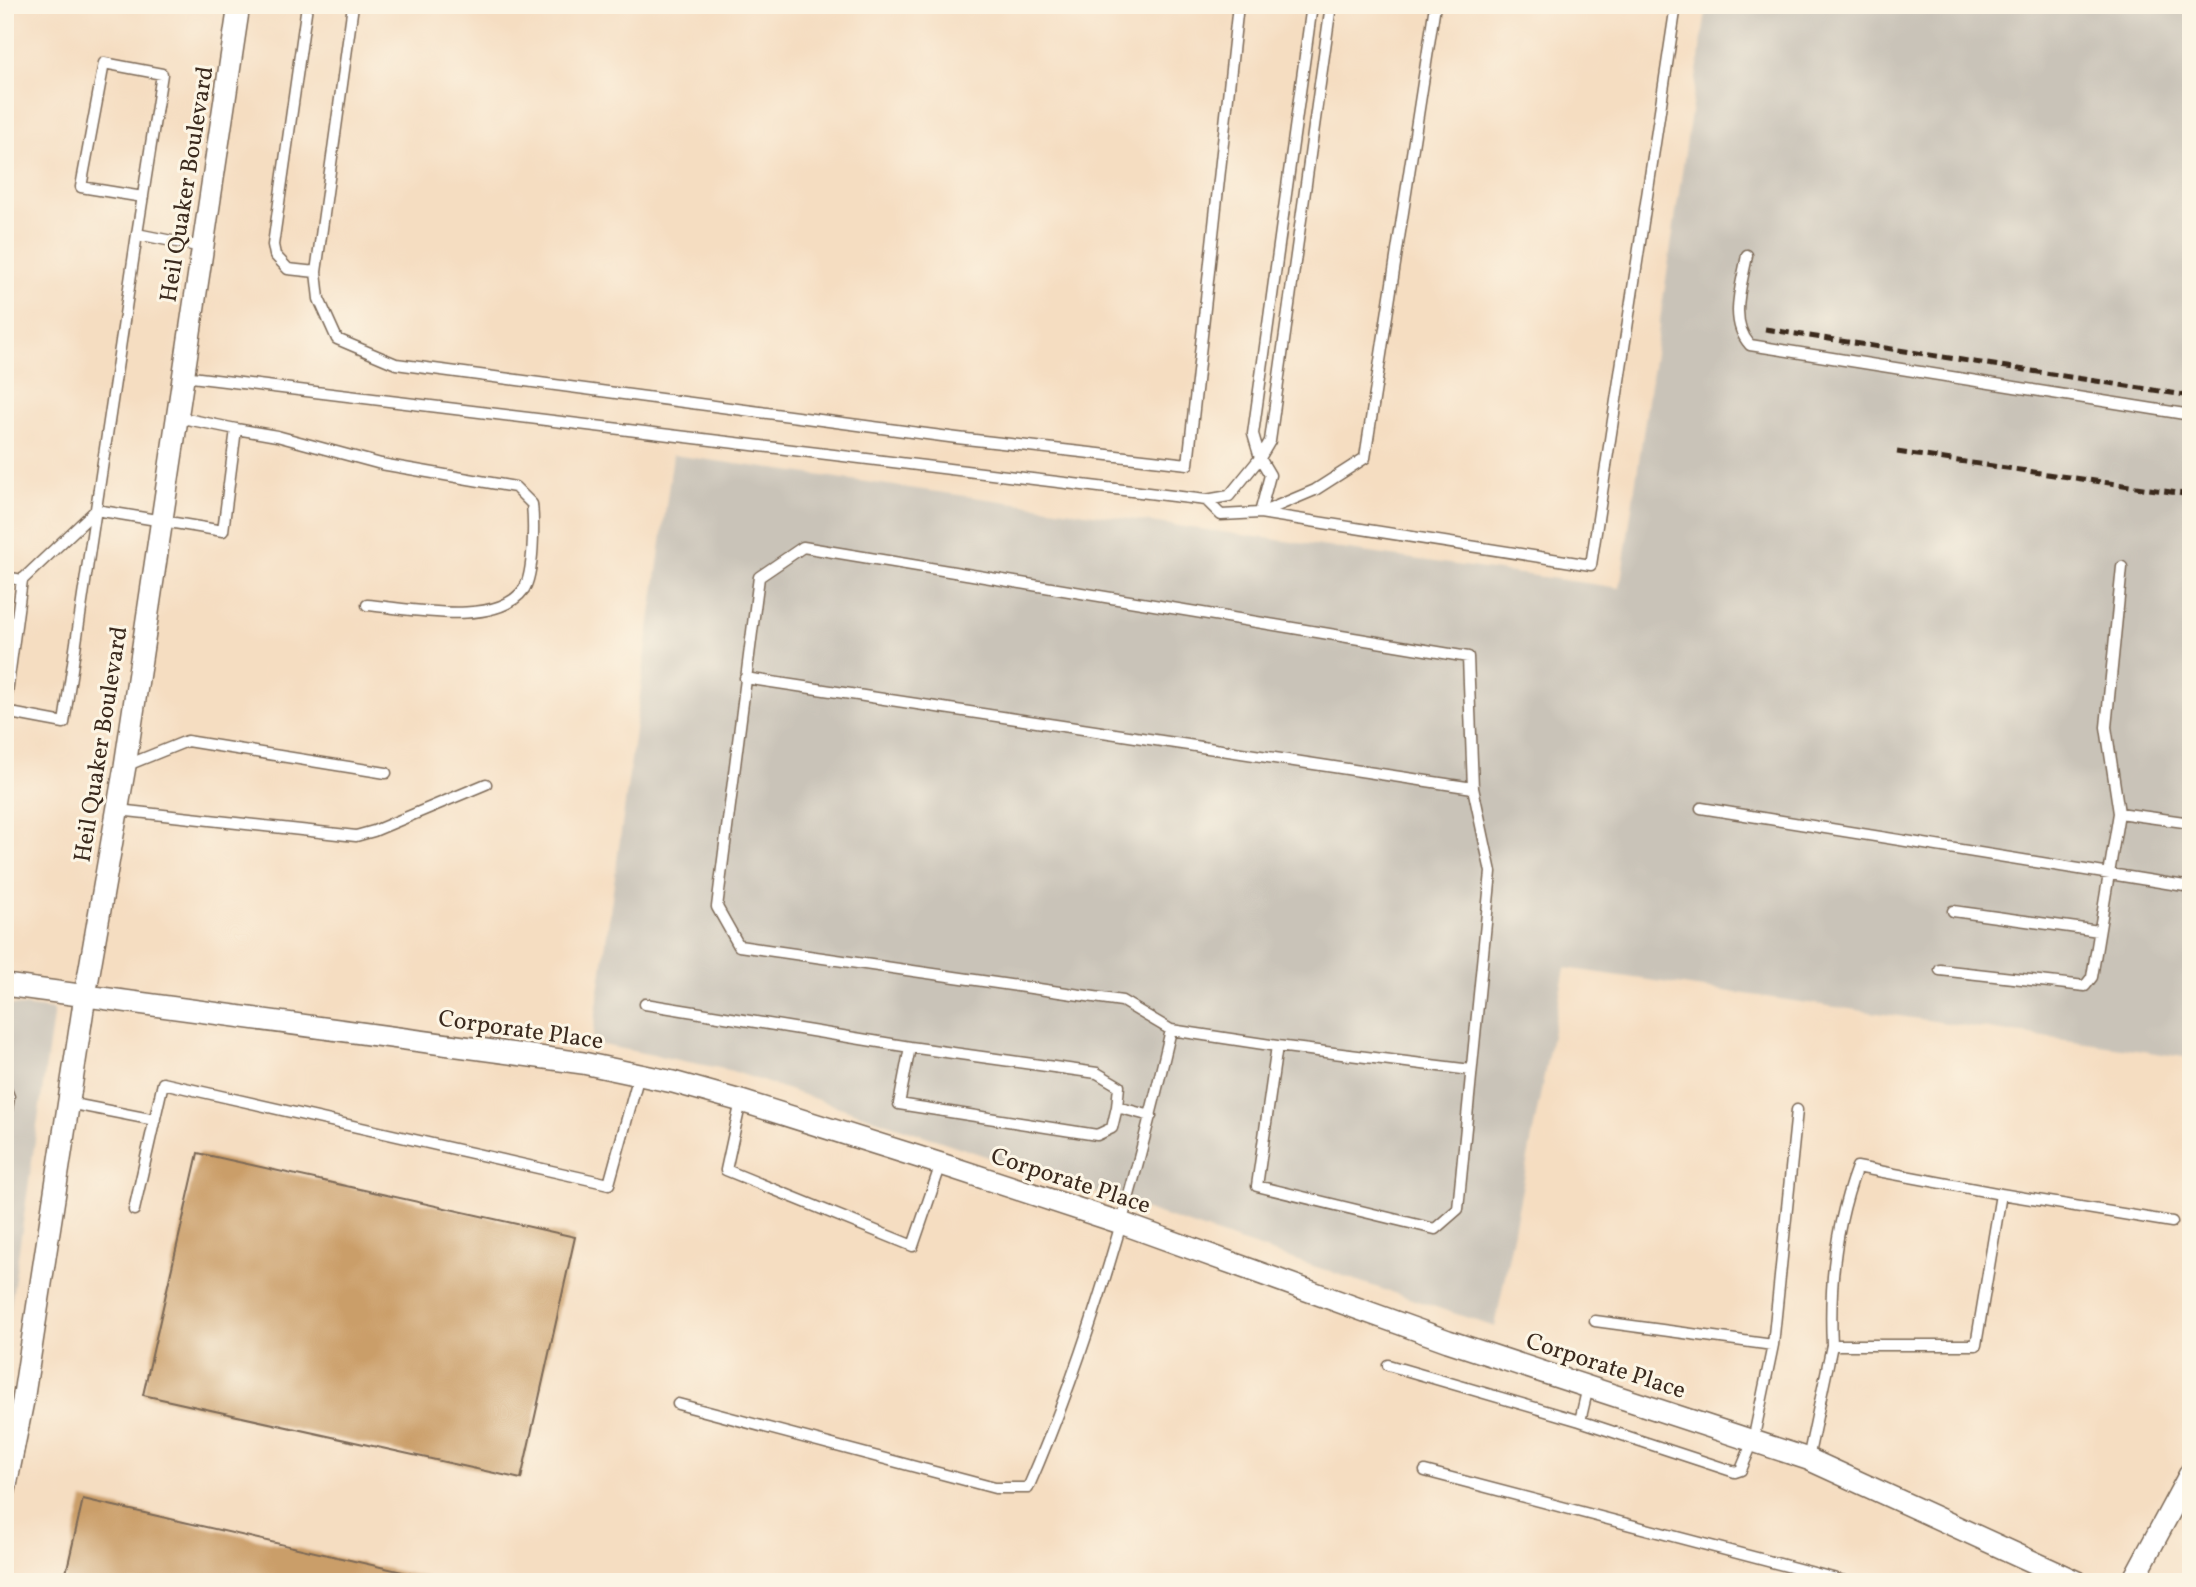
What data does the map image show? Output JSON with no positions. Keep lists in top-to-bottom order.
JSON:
{
  "streets": {
    "street": ["Heil Quaker Boulevard", "Corporate Place"]
  },
  "crossings": [
    ["Heil Quaker Boulevard", "Corporate Place"]
  ]
}
